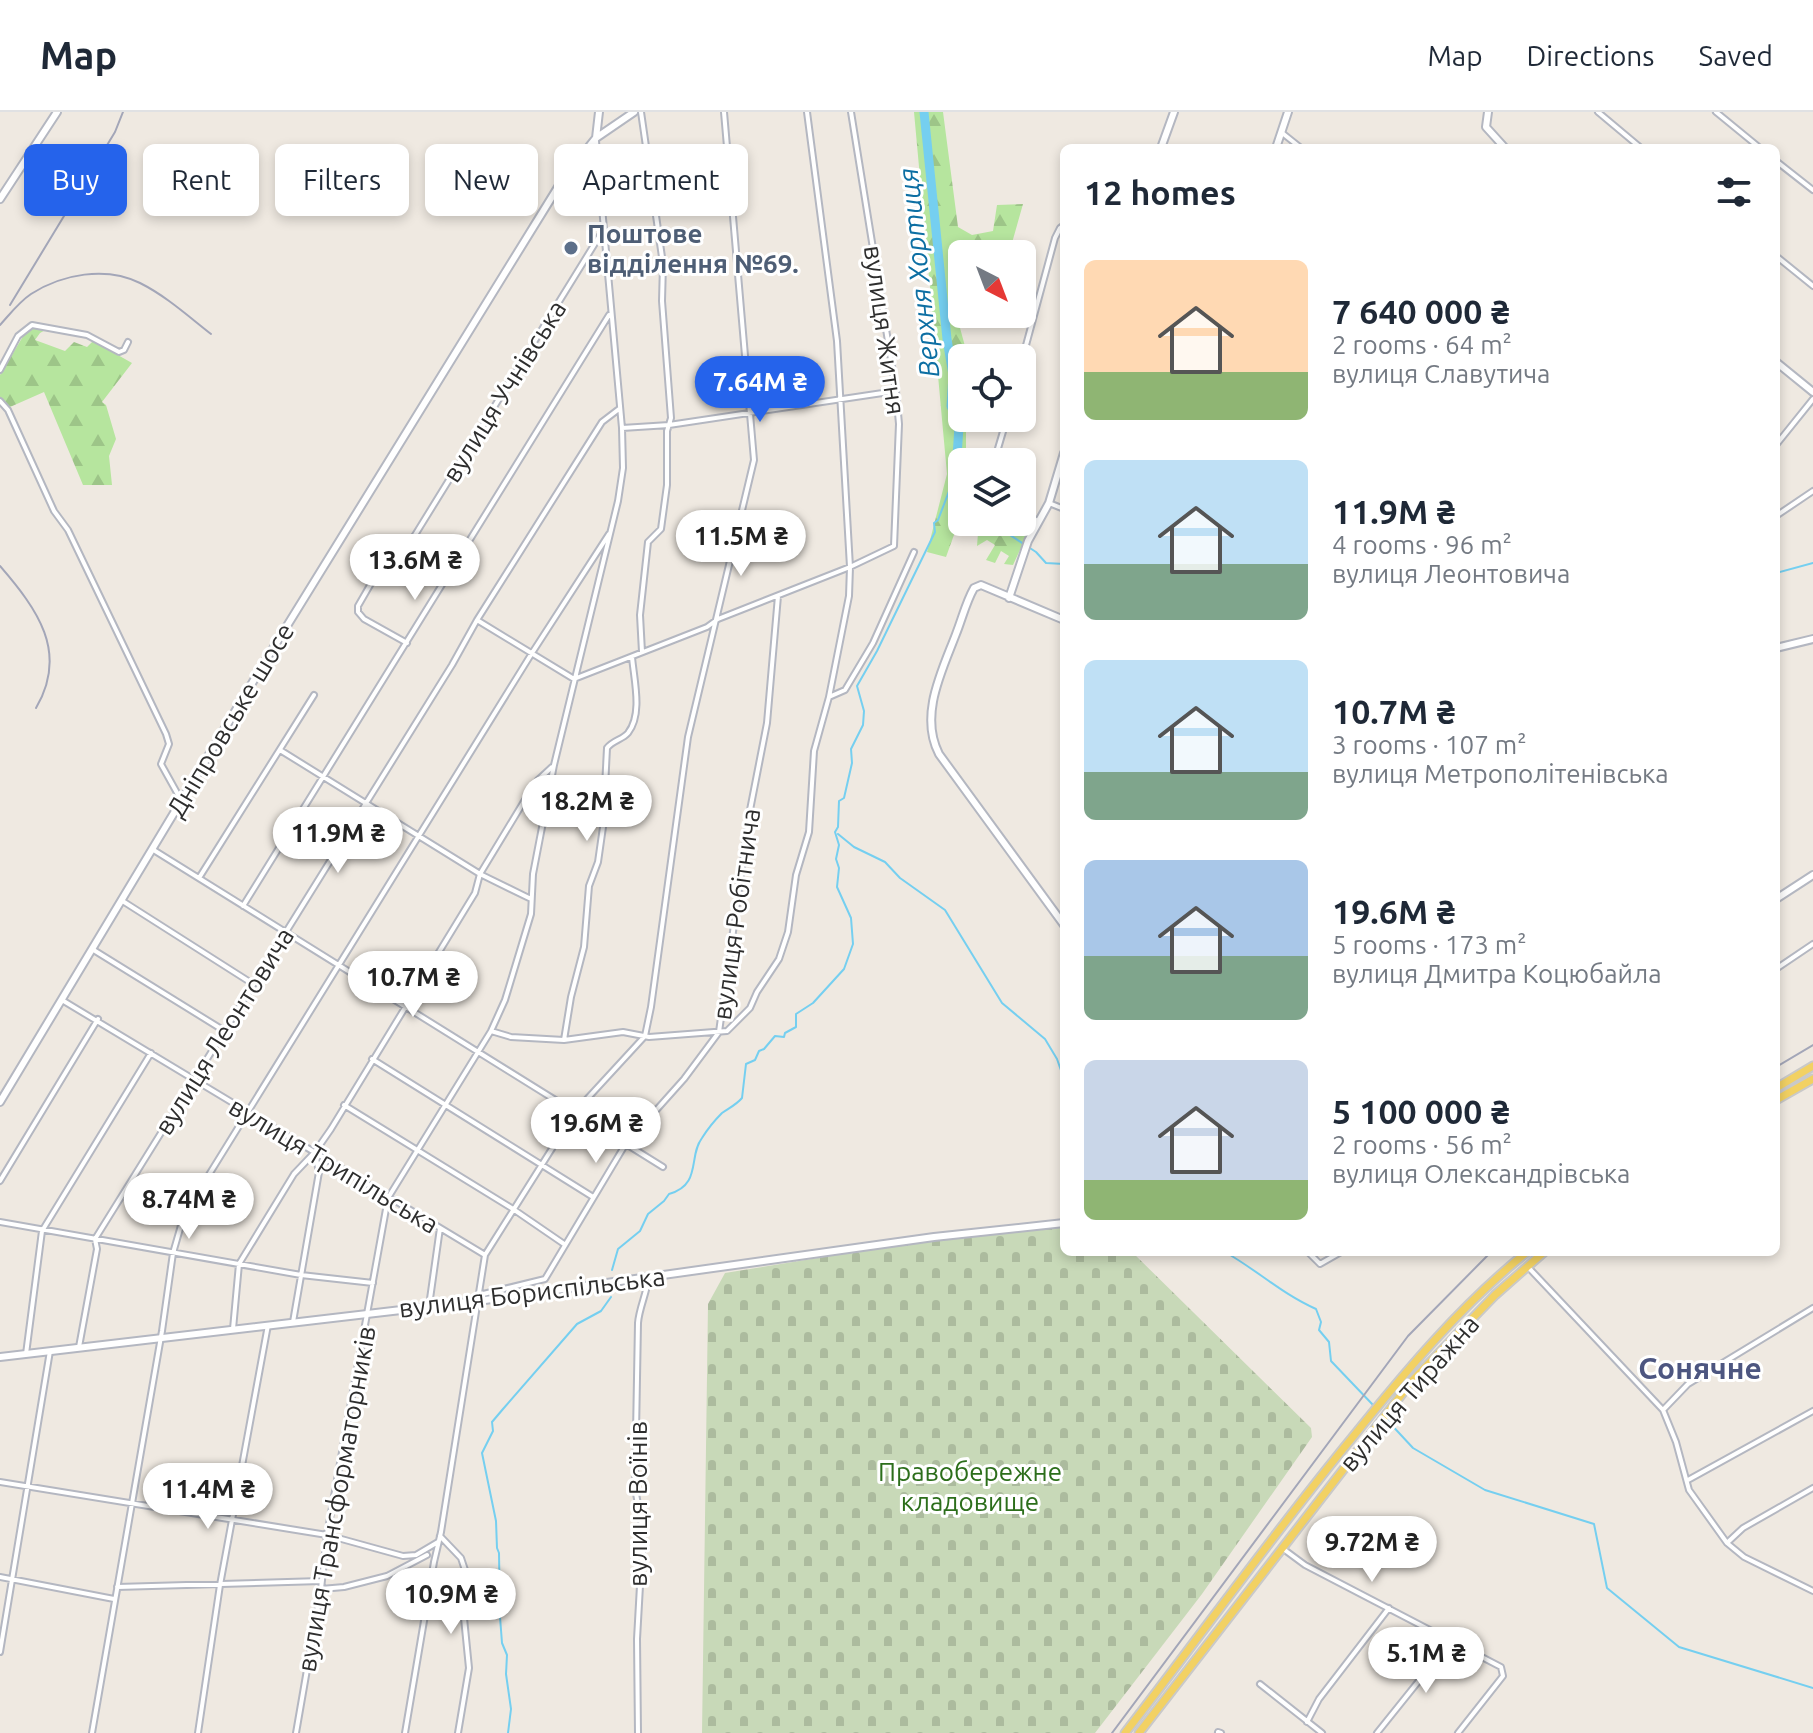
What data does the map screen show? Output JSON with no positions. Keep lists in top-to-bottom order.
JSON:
{
  "streets": {
    "main road": ["вулиця Тиражна"],
    "street": [
      "вулиця Житня",
      "вулиця Учнівська",
      "Дніпровське шосе",
      "вулиця Робітнича",
      "вулиця Леонтовича",
      "вулиця Трипільська",
      "вулиця Бориспільська",
      "вулиця Трансформаторників",
      "вулиця Воїнів"
    ]
  },
  "crossings": [
    ["вулиця Житня", "вулиця Робітнича"],
    ["вулиця Учнівська", "вулиця Трансформаторників"],
    ["Дніпровське шосе", "вулиця Трипільська"],
    ["Дніпровське шосе", "вулиця Трансформаторників"],
    ["вулиця Леонтовича", "вулиця Трипільська"],
    ["вулиця Леонтовича", "вулиця Бориспільська"],
    ["вулиця Леонтовича", "вулиця Трансформаторників"],
    ["вулиця Трипільська", "вулиця Трансформаторників"],
    ["вулиця Бориспільська", "вулиця Трансформаторників"],
    ["вулиця Бориспільська", "вулиця Воїнів"]
  ],
  "districts": ["Сонячне"],
  "water": ["Верхня Хортиця"],
  "parks": ["Правобережне кладовище"],
  "places": ["Поштове відділення №69."],
  "north": "bottom right",
  "page": {
    "header": "Map",
    "nav": ["Map", "Directions", "Saved"],
    "chip": [
      "Buy",
      "Rent",
      "Filters",
      "New",
      "Apartment"
    ],
    "heading": "12 homes",
    "list": [
      {
        "name": "7 640 000 ₴",
        "note": "2 rooms · 64 m² · вулиця Славутича"
      },
      {
        "name": "11.9M ₴",
        "note": "4 rooms · 96 m² · вулиця Леонтовича"
      },
      {
        "name": "10.7M ₴",
        "note": "3 rooms · 107 m² · вулиця Метрополітенівська"
      },
      {
        "name": "19.6M ₴",
        "note": "5 rooms · 173 m² · вулиця Дмитра Коцюбайла"
      },
      {
        "name": "5 100 000 ₴",
        "note": "2 rooms · 56 m² · вулиця Олександрівська"
      }
    ],
    "price": [
      "7.64M ₴",
      "11.5M ₴",
      "13.6M ₴",
      "18.2M ₴",
      "11.9M ₴",
      "10.7M ₴",
      "19.6M ₴",
      "8.74M ₴",
      "11.4M ₴",
      "9.72M ₴",
      "10.9M ₴",
      "5.1M ₴"
    ]
  }
}
